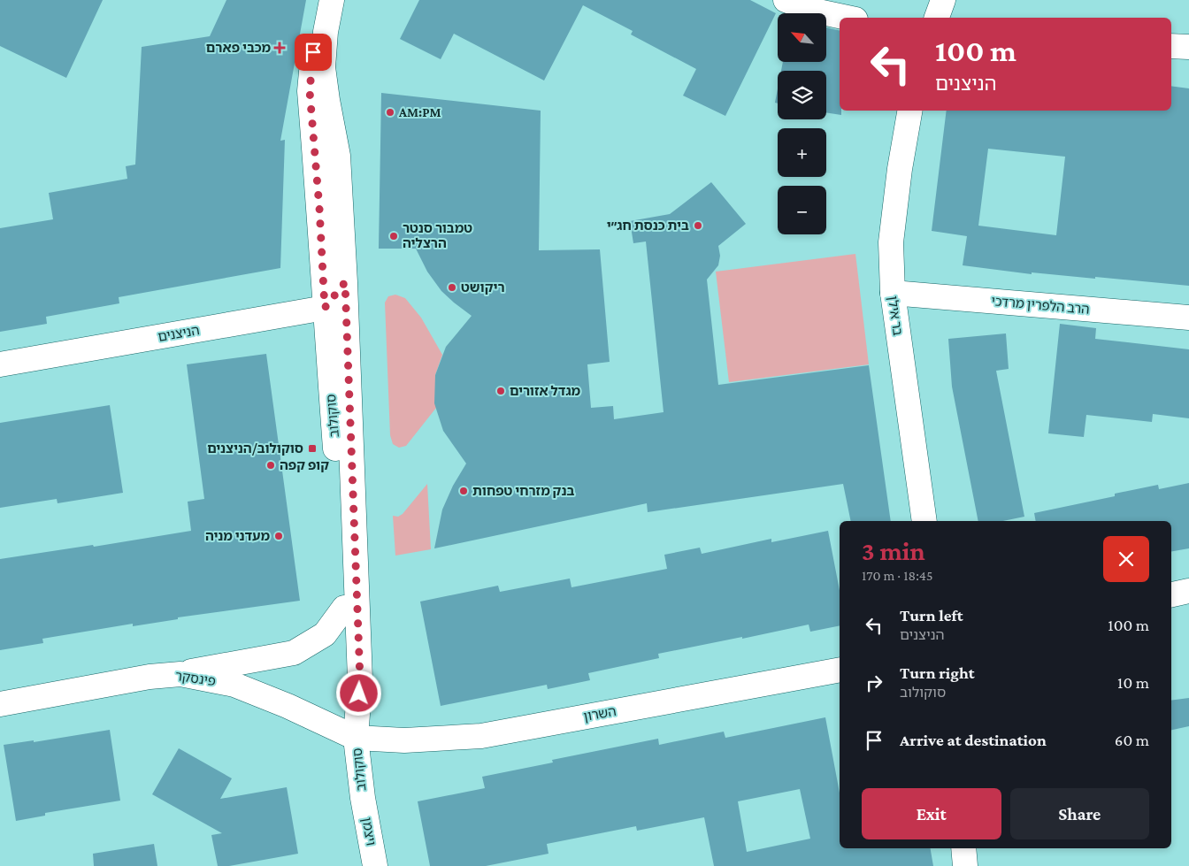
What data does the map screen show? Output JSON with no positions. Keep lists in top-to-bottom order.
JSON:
{
  "streets": {
    "street": [
      "הרב הלפרין מרדכי",
      "בר אילן",
      "הניצנים",
      "סוקולוב",
      "פינסקר",
      "השרון",
      "ויצמן"
    ]
  },
  "crossings": [
    ["הרב הלפרין מרדכי", "בר אילן"],
    ["הניצנים", "סוקולוב"],
    ["סוקולוב", "פינסקר"],
    ["סוקולוב", "השרון"],
    ["סוקולוב", "ויצמן"],
    ["פינסקר", "השרון"]
  ],
  "places": {
    "health": ["מכבי פארם"],
    "other": [
      "AM:PM",
      "בית כנסת חג״י",
      "טמבור סנטר הרצליה",
      "ריקושט",
      "מגדל אזורים",
      "קופ קפה",
      "בנק מזרחי טפחות",
      "מעדני מניה"
    ],
    "transit": ["סוקולוב/הניצנים"]
  },
  "north": "top left",
  "page": {
    "map_buttons": ["+", "−"],
    "turn": ["100 m", "הניצנים"],
    "heading": ["3 min", "170 m · 18:45"],
    "list": [
      {
        "name": "Turn left",
        "note": "הניצנים",
        "value": "100 m"
      },
      {
        "name": "Turn right",
        "note": "סוקולוב",
        "value": "10 m"
      },
      {
        "name": "Arrive at destination",
        "value": "60 m"
      }
    ],
    "buttons": ["Exit", "Share"]
  }
}
